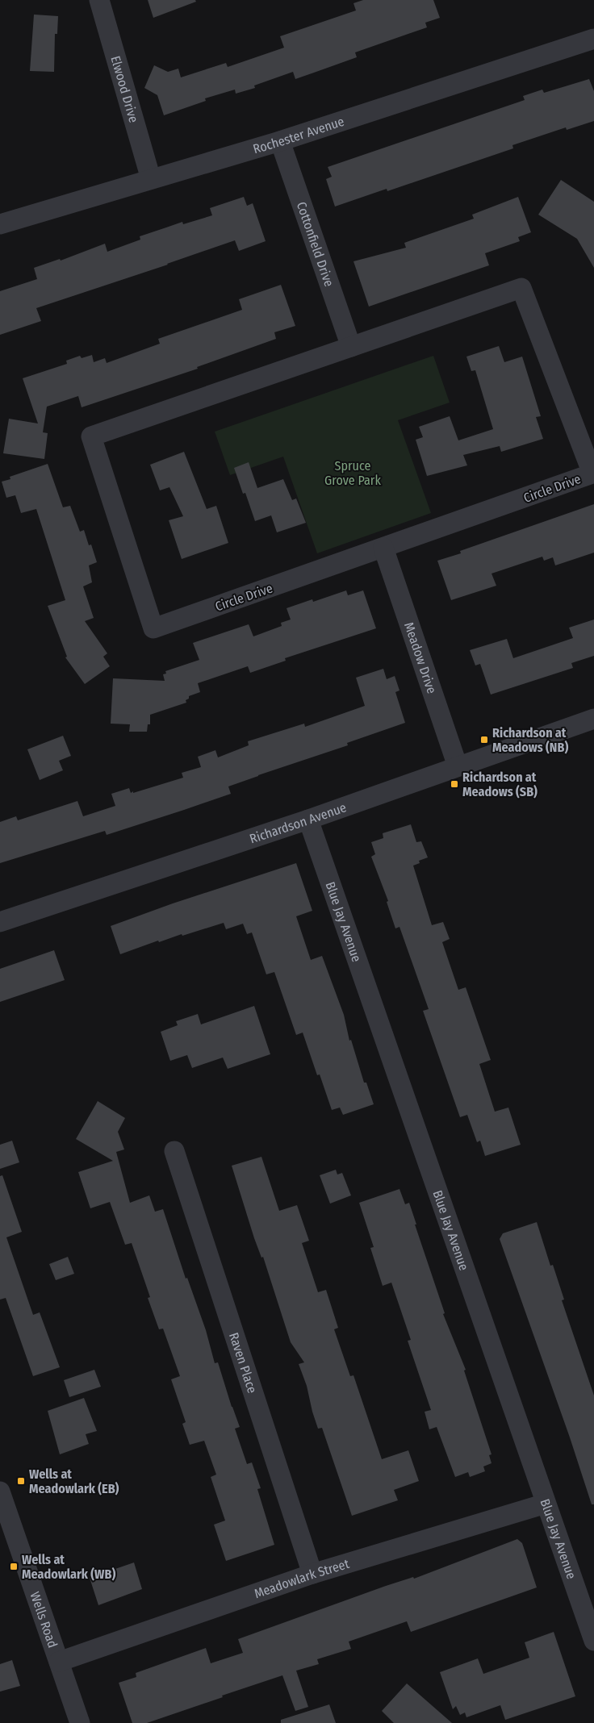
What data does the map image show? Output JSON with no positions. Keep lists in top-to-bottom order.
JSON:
{
  "streets": {
    "street": [
      "Elwood Drive",
      "Rochester Avenue",
      "Cottonfield Drive",
      "Circle Drive",
      "Meadow Drive",
      "Richardson Avenue",
      "Blue Jay Avenue",
      "Raven Place",
      "Meadowlark Street",
      "Wells Road"
    ]
  },
  "crossings": [
    ["Elwood Drive", "Rochester Avenue"],
    ["Rochester Avenue", "Cottonfield Drive"],
    ["Cottonfield Drive", "Circle Drive"],
    ["Circle Drive", "Meadow Drive"],
    ["Meadow Drive", "Richardson Avenue"],
    ["Richardson Avenue", "Blue Jay Avenue"],
    ["Blue Jay Avenue", "Meadowlark Street"],
    ["Raven Place", "Meadowlark Street"],
    ["Meadowlark Street", "Wells Road"]
  ],
  "parks": ["Spruce Grove Park"],
  "places": {
    "transit": [
      "Richardson at Meadows (NB)",
      "Richardson at Meadows (SB)",
      "Wells at Meadowlark (EB)",
      "Wells at Meadowlark (WB)"
    ]
  }
}
